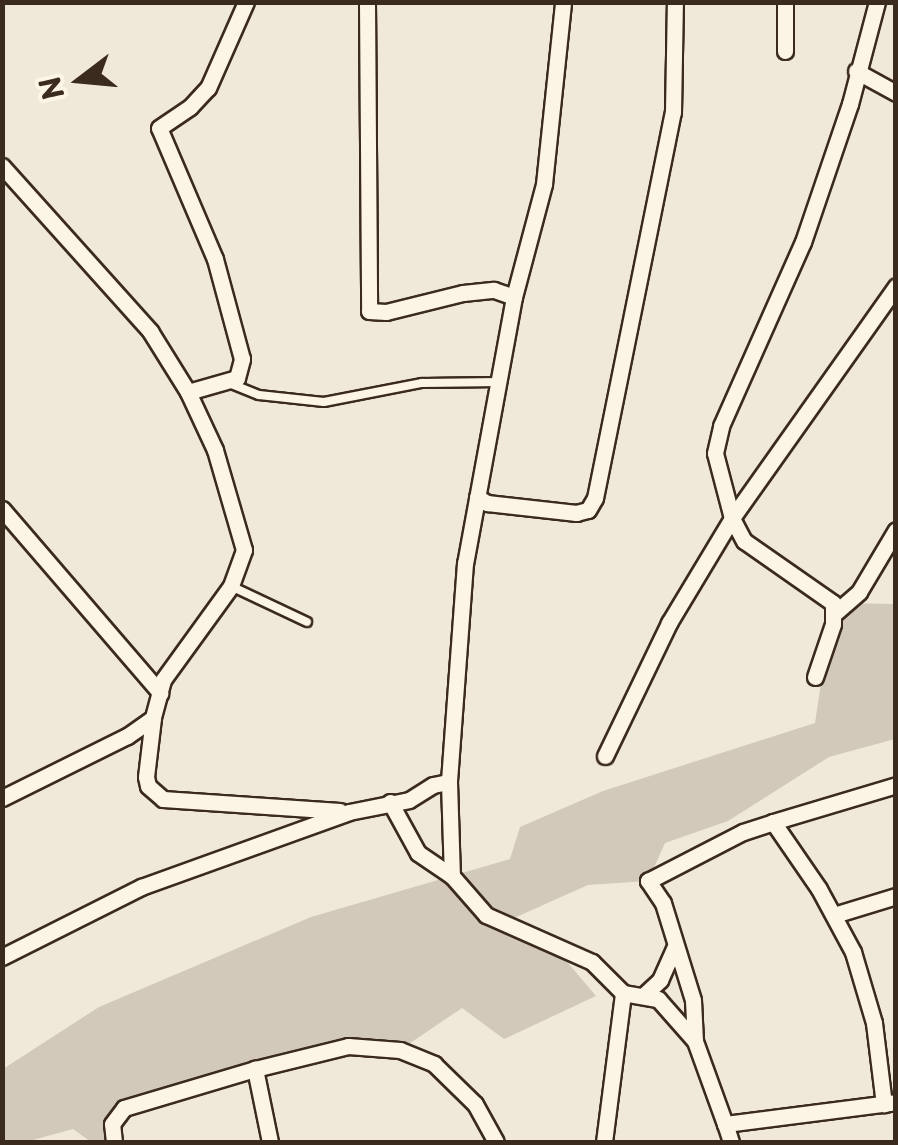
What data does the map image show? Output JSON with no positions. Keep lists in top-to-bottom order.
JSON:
{
  "north": "left"
}
